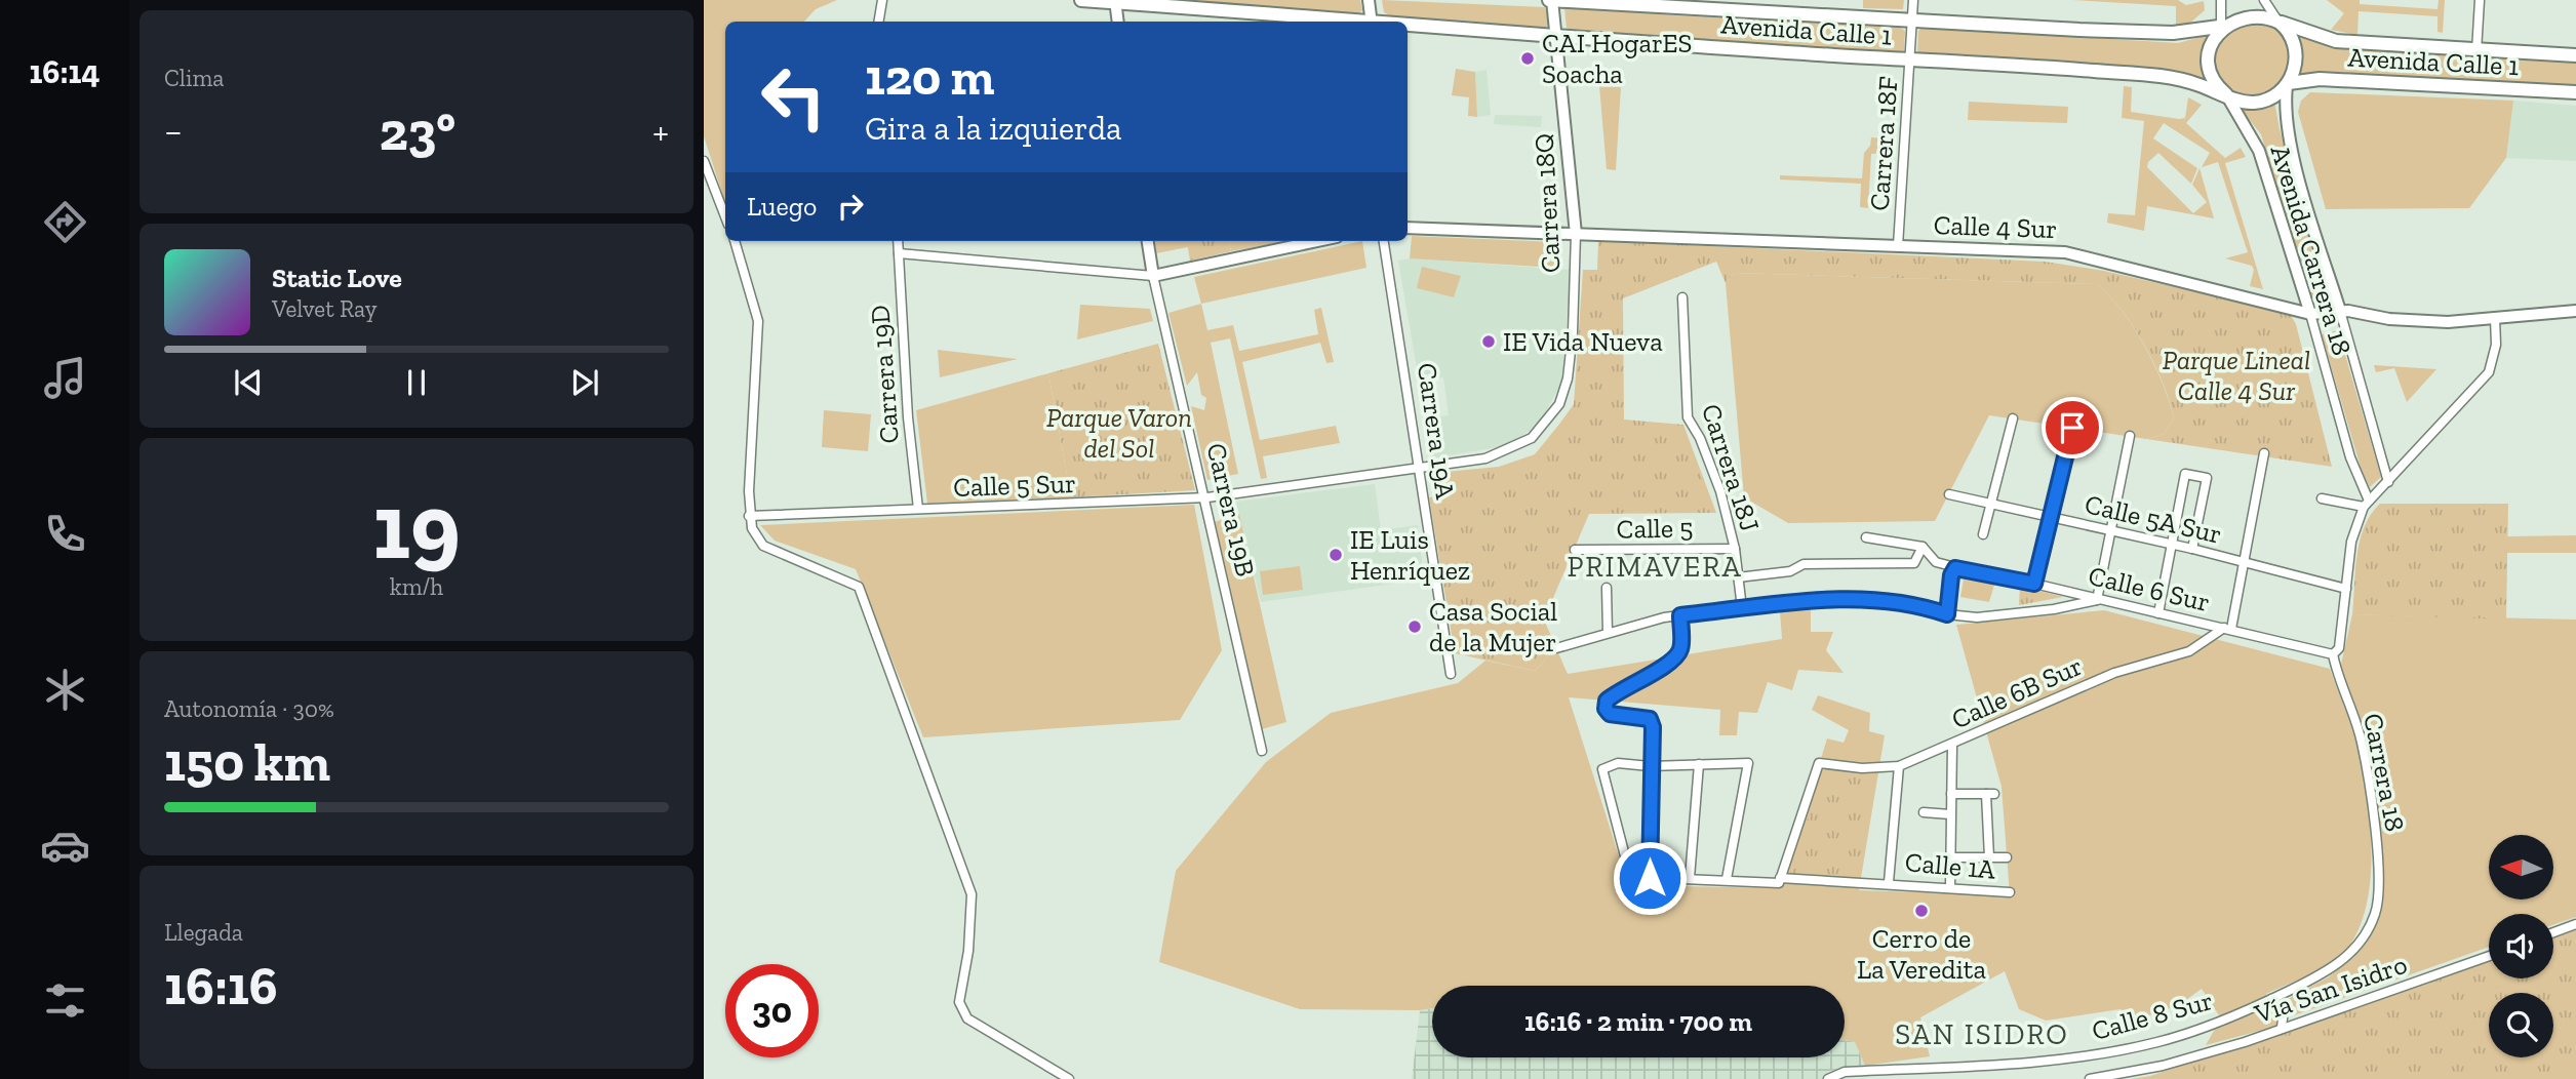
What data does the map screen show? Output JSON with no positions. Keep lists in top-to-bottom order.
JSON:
{
  "streets": {
    "main road": [
      "Avenida Calle 1",
      "Carrera 18Q",
      "Calle 4 Sur",
      "Avenida Carrera 18",
      "Carrera 19B"
    ],
    "street": [
      "Carrera 18F",
      "Carrera 19D",
      "Carrera 19A",
      "Carrera 18J",
      "Calle 5 Sur",
      "Calle 5A Sur",
      "Calle 5",
      "Calle 6 Sur",
      "Calle 6B Sur",
      "Carrera 18",
      "Calle 1A",
      "Vía San Isidro",
      "Calle 8 Sur"
    ]
  },
  "crossings": [
    ["Avenida Calle 1", "Carrera 18F"],
    ["Avenida Calle 1", "Carrera 18Q"],
    ["Avenida Calle 1", "Avenida Carrera 18"],
    ["Carrera 18F", "Calle 4 Sur"],
    ["Carrera 18Q", "Calle 4 Sur"],
    ["Carrera 18Q", "Calle 5 Sur"],
    ["Calle 4 Sur", "Avenida Carrera 18"],
    ["Carrera 19D", "Calle 5 Sur"],
    ["Carrera 19A", "Calle 5 Sur"],
    ["Carrera 18J", "Calle 5"],
    ["Calle 5 Sur", "Carrera 19B"],
    ["Calle 6 Sur", "Calle 6B Sur"],
    ["Calle 6 Sur", "Carrera 18"],
    ["Calle 6B Sur", "Calle 1A"],
    ["Carrera 18", "Calle 8 Sur"]
  ],
  "districts": ["PRIMAVERA", "SAN ISIDRO"],
  "parks": ["Parque Lineal Calle 4 Sur", "Parque Varon del Sol"],
  "places": [
    "CAI HogarES Soacha",
    "IE Vida Nueva",
    "IE Luis Henríquez",
    "Casa Social de la Mujer",
    "Cerro de La Veredita"
  ],
  "north": "left",
  "page": {
    "tabs": "16:14",
    "tile": [
      "Clima",
      ["19", "km/h"],
      ["Autonomía · 30%", "150 km"],
      ["Llegada", "16:16"]
    ],
    "turn": ["120 m", "Gira a la izquierda"],
    "heat": ["−", "23°", "+"],
    "then": "Luego",
    "song": ["Static Love", "Velvet Ray"],
    "limit": "30",
    "trip": "16:16 · 2 min · 700 m"
  }
}
